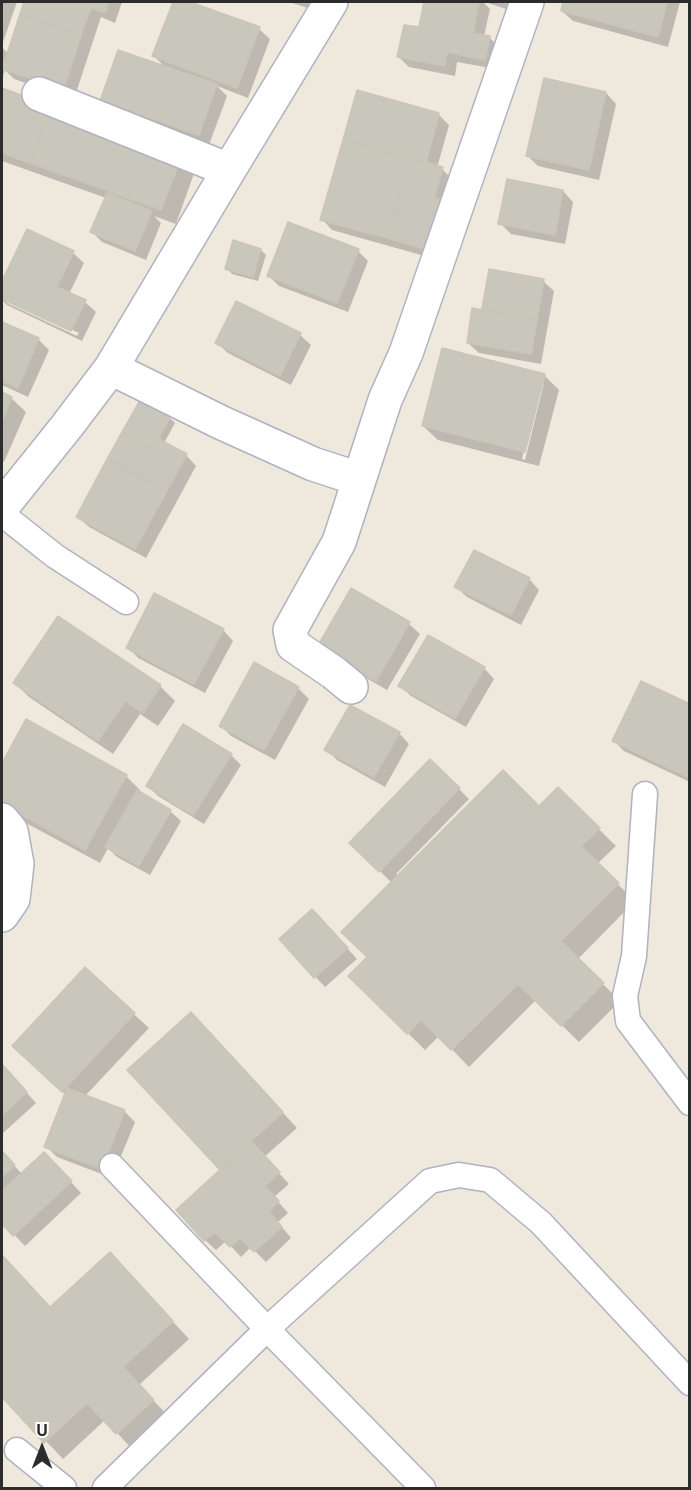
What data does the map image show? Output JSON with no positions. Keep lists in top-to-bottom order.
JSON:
{
  "north": "top"
}
